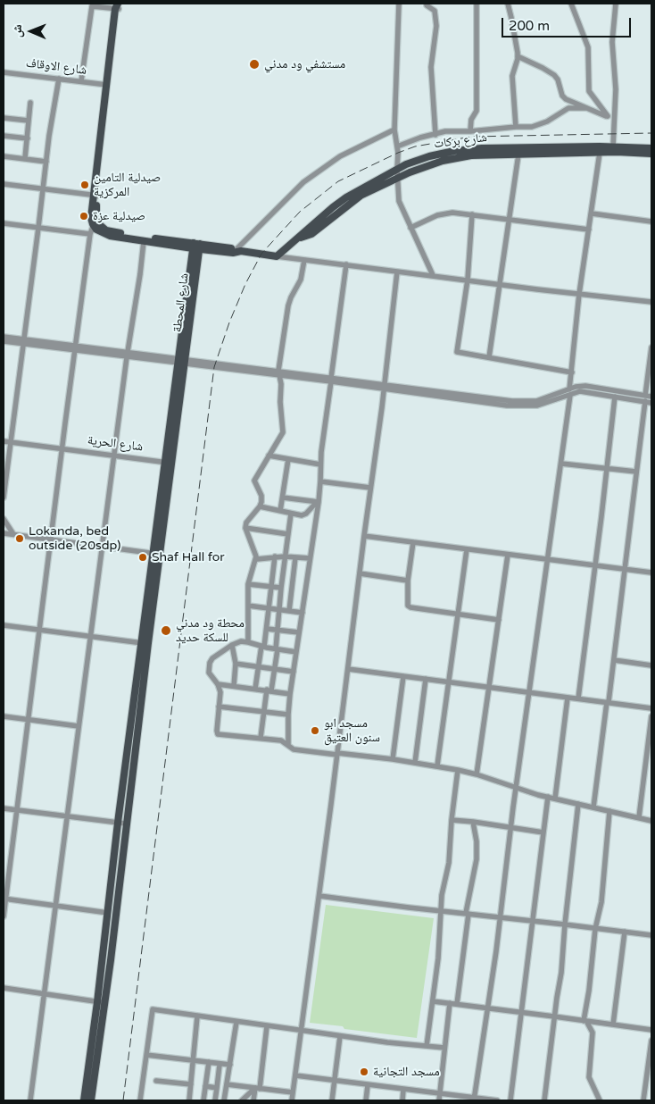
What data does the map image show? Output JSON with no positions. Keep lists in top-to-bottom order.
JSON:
{
  "streets": {
    "main road": ["شارع بركات", "شارع المحطة"],
    "street": ["شارع الاوقاف", "شارع الحرية"]
  },
  "crossings": [
    ["شارع المحطة", "شارع الحرية"]
  ],
  "places": [
    "مستشفي ود مدني",
    "صيدلية التامين المركزية",
    "صيدلية عزة",
    "Lokanda, bed outside (20sdp)",
    "Shaf Hall for",
    "محطة ود مدني للسكة حديد",
    "مسجد ابو سنون العتيق",
    "مسجد التجانية"
  ],
  "scale_bar": "200 m",
  "north": "left"
}
